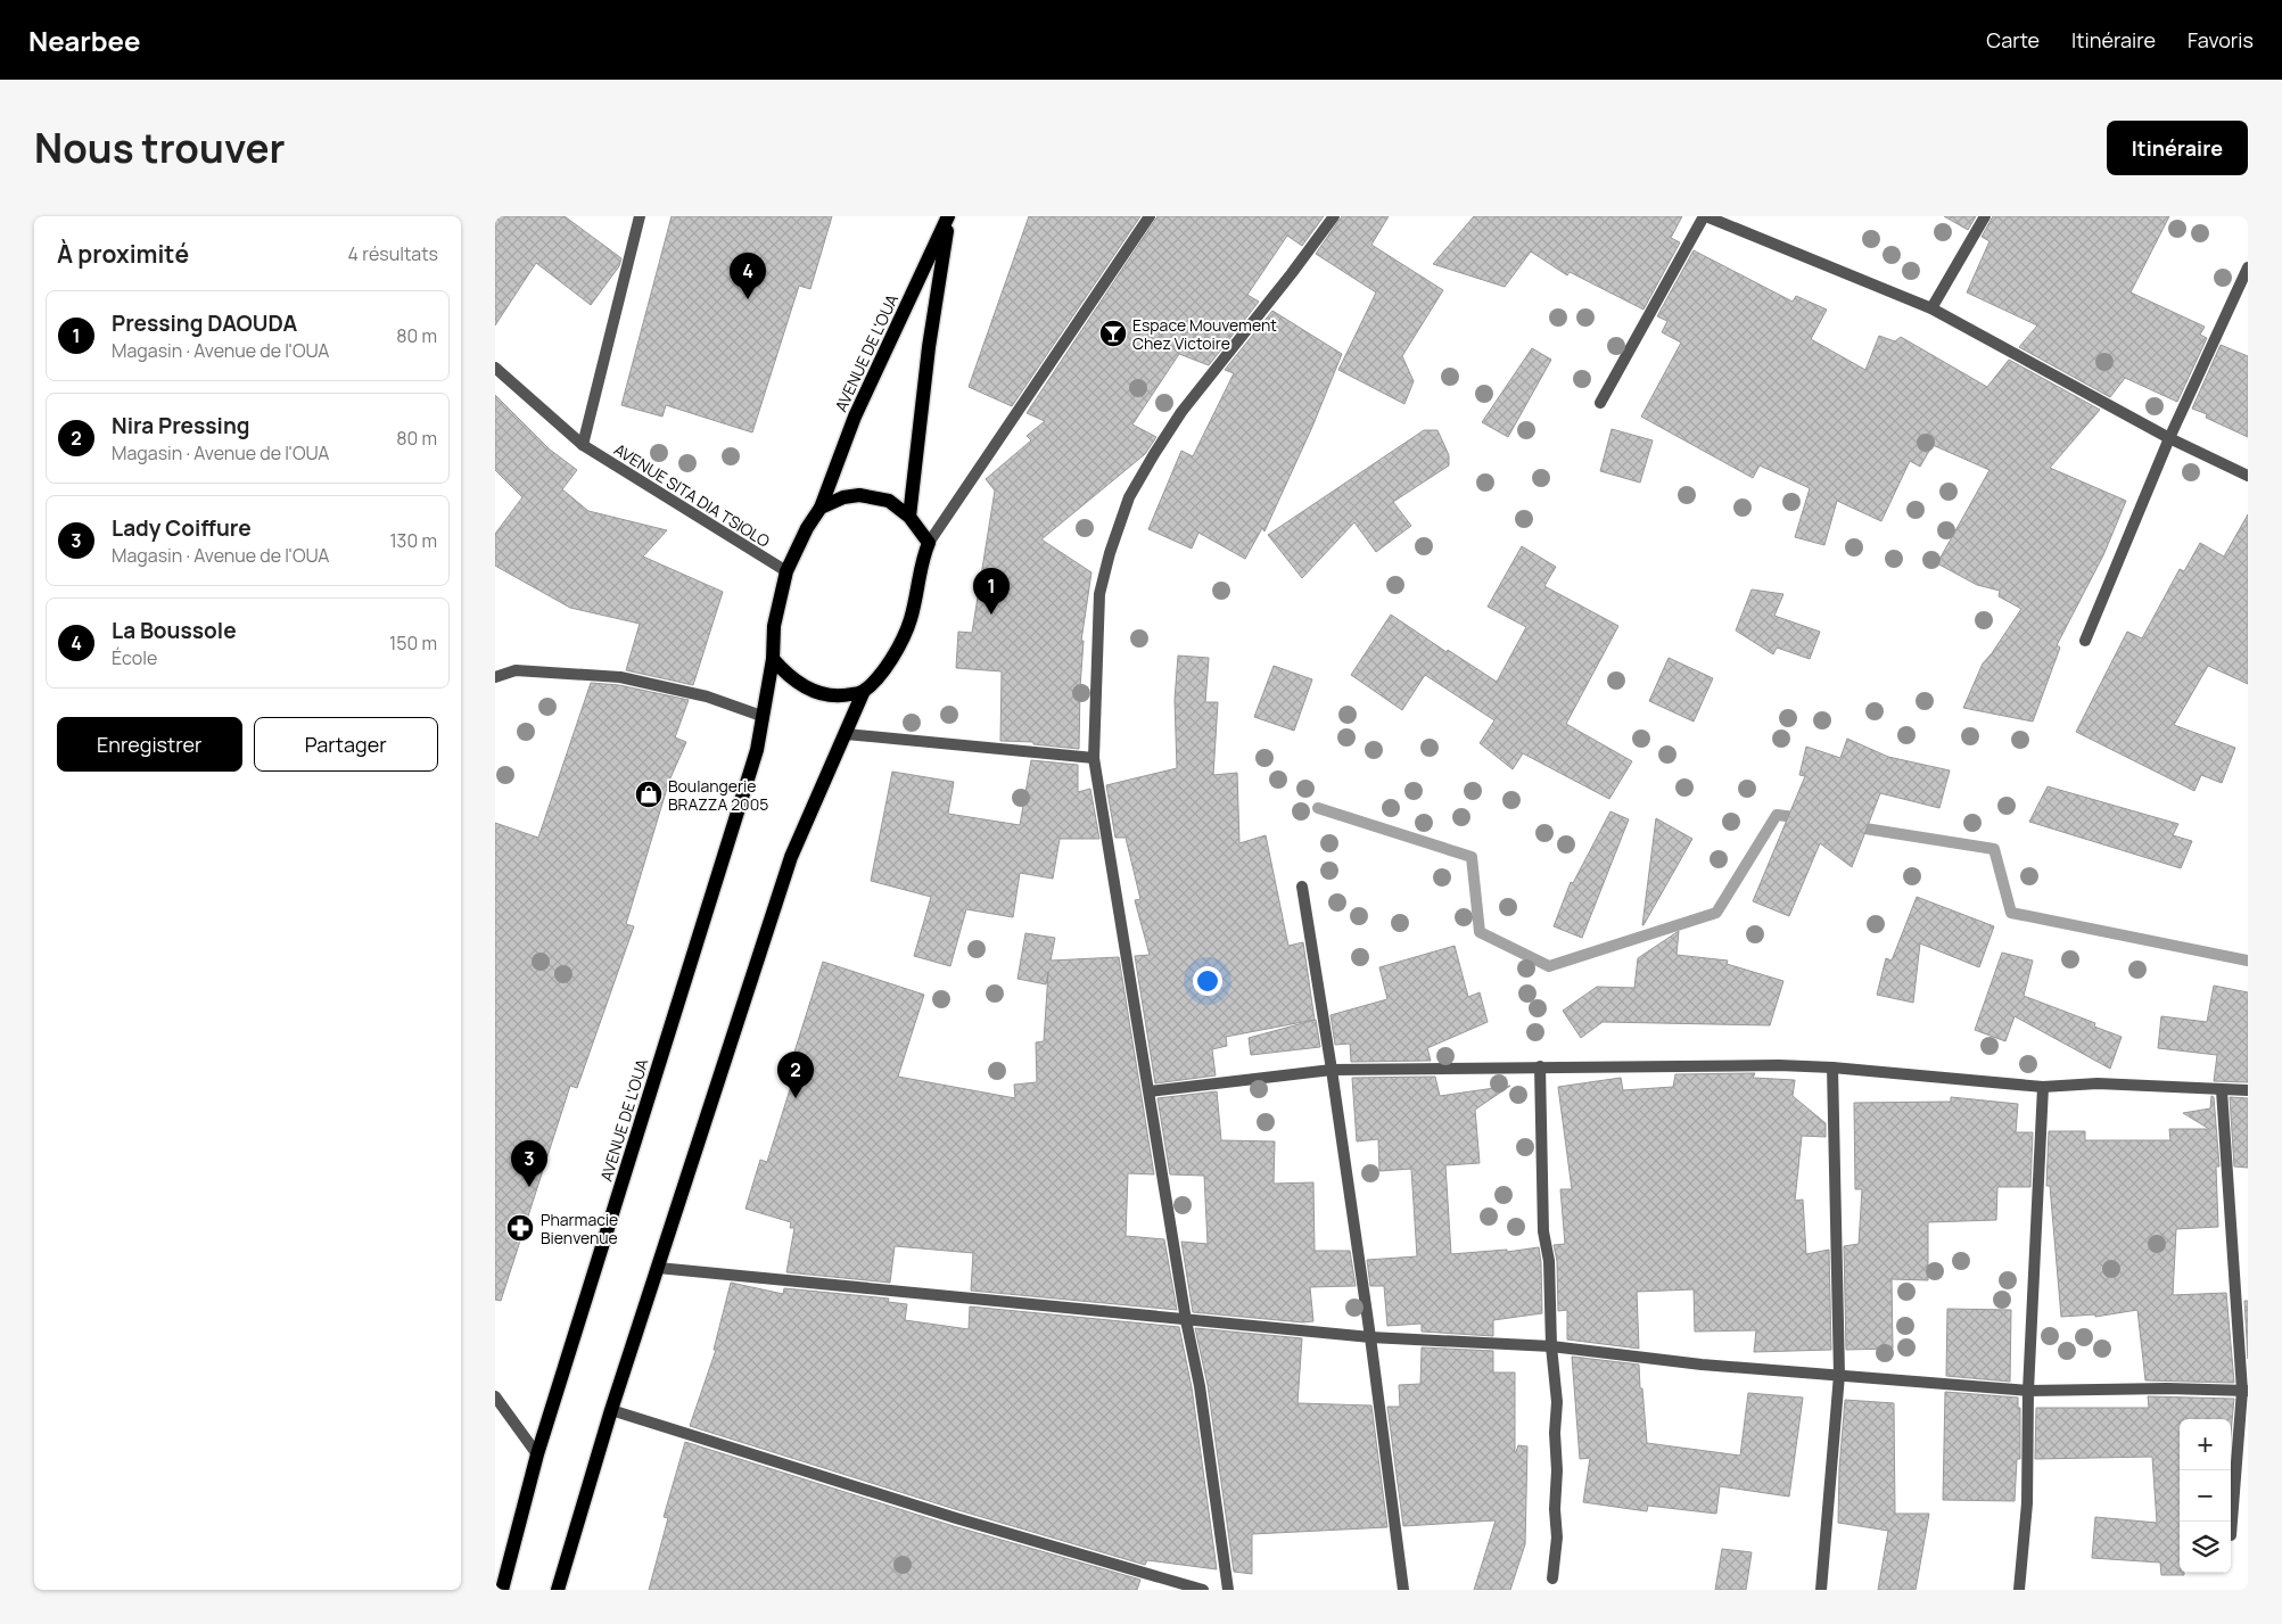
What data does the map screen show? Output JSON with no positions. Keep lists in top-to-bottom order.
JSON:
{
  "streets": {
    "main road": ["AVENUE DE L'OUA"],
    "street": ["AVENUE SITA DIA TSIOLO"]
  },
  "crossings": [
    ["AVENUE DE L'OUA", "AVENUE SITA DIA TSIOLO"]
  ],
  "places": {
    "bar": ["Espace Mouvement Chez Victoire"],
    "shop": ["Boulangerie BRAZZA 2005"],
    "pharmacy": ["Pharmacie Bienvenue"]
  },
  "page": {
    "header": "Nearbee",
    "nav": ["Carte", "Itinéraire", "Favoris"],
    "title": "Nous trouver",
    "buttons": [
      "Itinéraire",
      ["Enregistrer", "Partager"]
    ],
    "heading": ["À proximité", "4 résultats"],
    "pins": [
      "4",
      "1",
      "2",
      "3"
    ],
    "list": [
      {
        "mark": "1",
        "name": "Pressing DAOUDA",
        "note": "Magasin · Avenue de l'OUA",
        "value": "80 m"
      },
      {
        "mark": "2",
        "name": "Nira Pressing",
        "note": "Magasin · Avenue de l'OUA",
        "value": "80 m"
      },
      {
        "mark": "3",
        "name": "Lady Coiffure",
        "note": "Magasin · Avenue de l'OUA",
        "value": "130 m"
      },
      {
        "mark": "4",
        "name": "La Boussole",
        "note": "École",
        "value": "150 m"
      }
    ],
    "map_buttons": ["+", "−"]
  }
}
